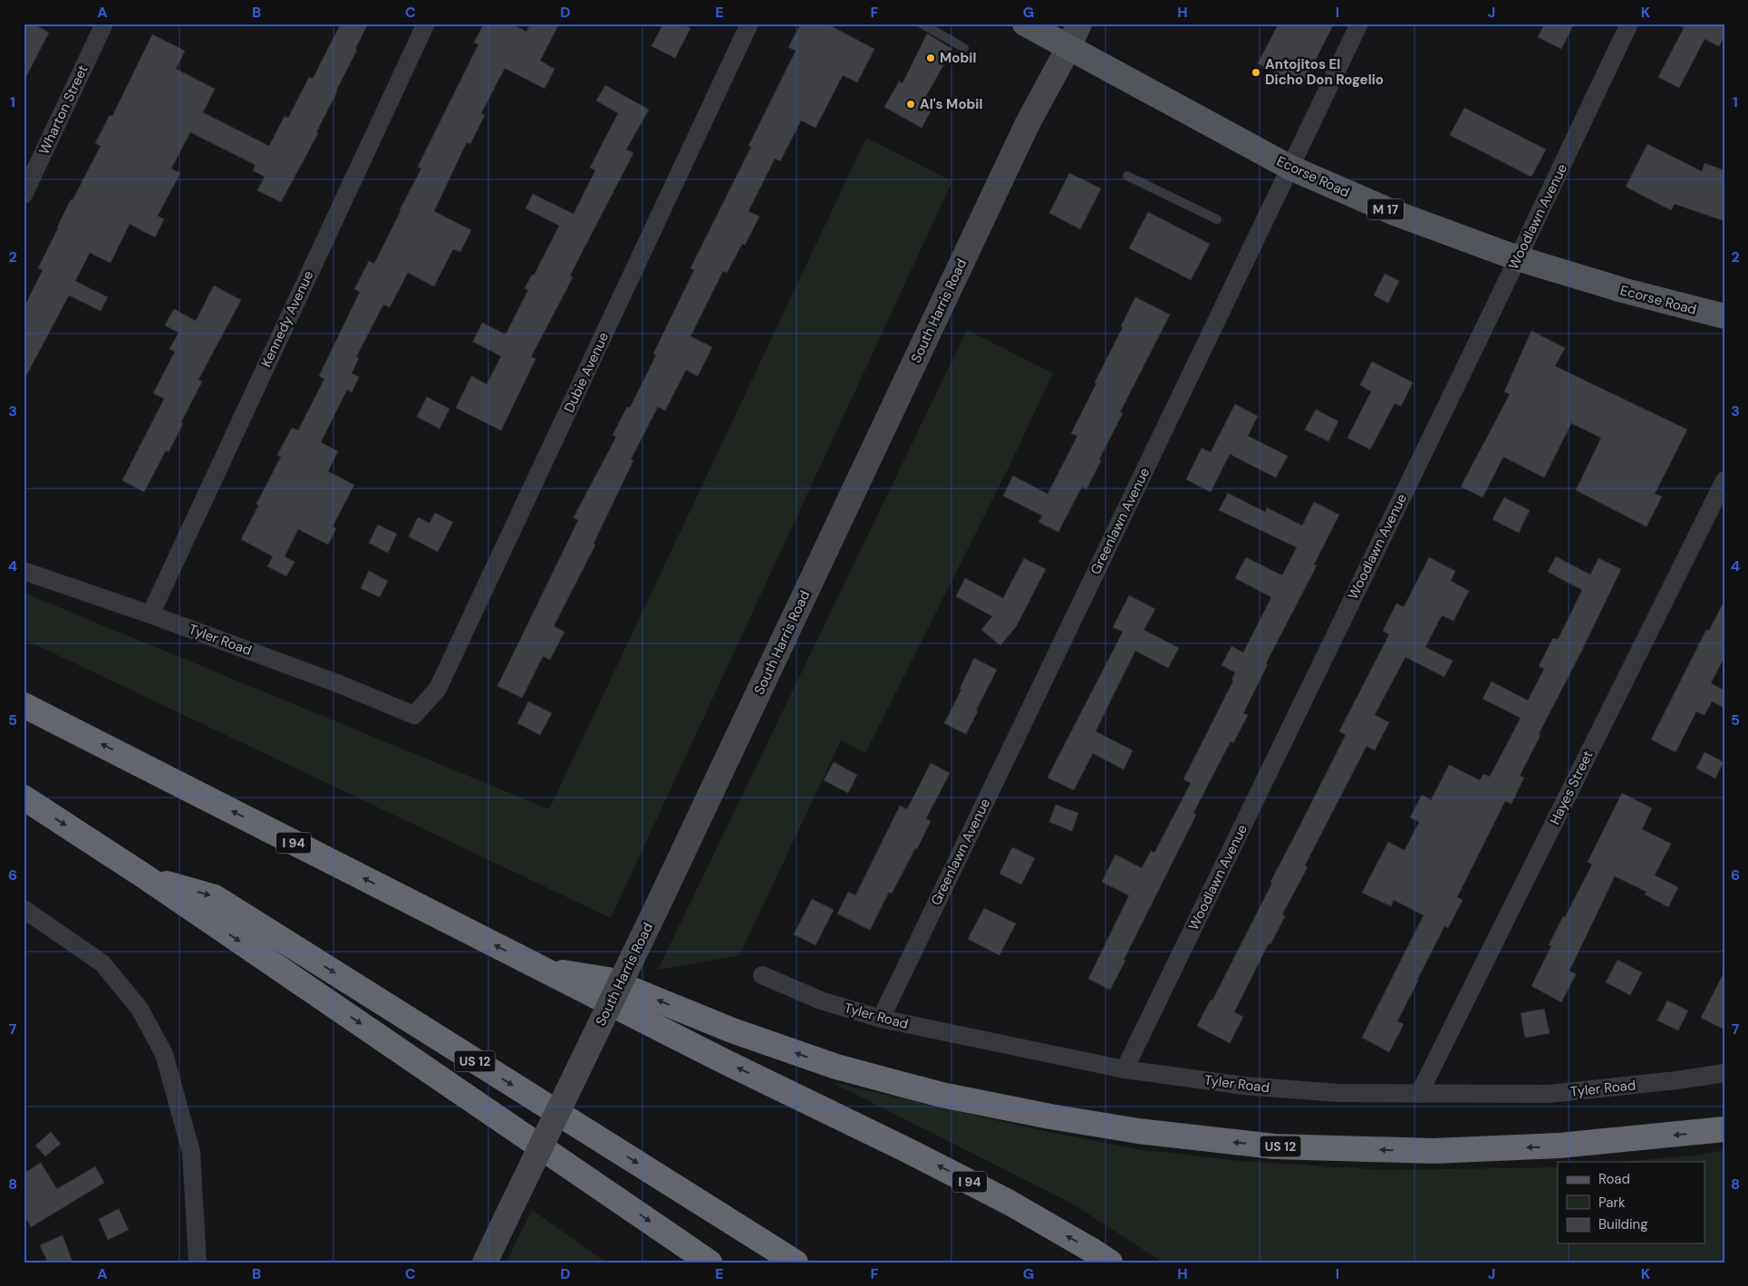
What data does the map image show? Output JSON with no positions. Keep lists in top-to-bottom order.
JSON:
{
  "streets": {
    "highway": ["I 94", "US 12"],
    "main road": ["Ecorse Road", "M 17", "South Harris Road"],
    "street": [
      "Wharton Street",
      "Woodlawn Avenue",
      "Kennedy Avenue",
      "Dubie Avenue",
      "Greenlawn Avenue",
      "Tyler Road",
      "Hayes Street"
    ]
  },
  "crossings": [
    ["Ecorse Road", "Woodlawn Avenue"],
    ["Ecorse Road", "South Harris Road"],
    ["Ecorse Road", "Greenlawn Avenue"],
    ["Woodlawn Avenue", "Tyler Road"],
    ["Kennedy Avenue", "Tyler Road"],
    ["Dubie Avenue", "Tyler Road"],
    ["Greenlawn Avenue", "Tyler Road"],
    ["Tyler Road", "Hayes Street"],
    ["I 94", "US 12"]
  ],
  "places": ["Mobil", "Antojitos El Dicho Don Rogelio", "Al's Mobil"],
  "legend": ["Road", "Park", "Building"],
  "grid": {
    "columns": [
      "A",
      "B",
      "C",
      "D",
      "E",
      "F",
      "G",
      "H",
      "I",
      "J",
      "K"
    ],
    "rows": [
      "1",
      "2",
      "3",
      "4",
      "5",
      "6",
      "7",
      "8"
    ]
  }
}
